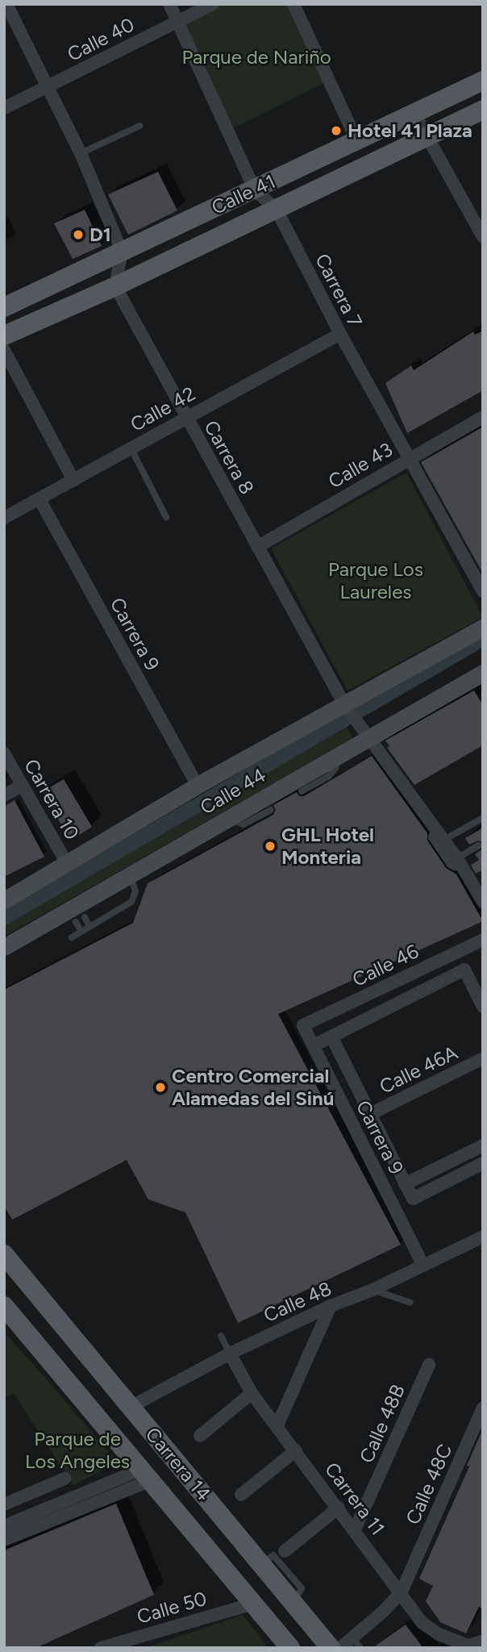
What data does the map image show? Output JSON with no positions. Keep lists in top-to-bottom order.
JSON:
{
  "streets": {
    "main road": ["Calle 41", "Carrera 14"],
    "street": [
      "Calle 40",
      "Carrera 7",
      "Calle 42",
      "Carrera 8",
      "Calle 43",
      "Carrera 9",
      "Calle 44",
      "Carrera 10",
      "Calle 46",
      "Calle 46A",
      "Calle 48",
      "Calle 48B",
      "Calle 48C",
      "Carrera 11",
      "Calle 50"
    ]
  },
  "crossings": [
    ["Calle 40", "Carrera 7"],
    ["Calle 41", "Carrera 7"],
    ["Calle 41", "Carrera 8"],
    ["Carrera 7", "Calle 42"],
    ["Carrera 7", "Calle 43"],
    ["Calle 42", "Carrera 8"],
    ["Calle 42", "Carrera 9"],
    ["Carrera 8", "Calle 43"],
    ["Carrera 8", "Calle 44"],
    ["Carrera 9", "Calle 44"],
    ["Carrera 9", "Calle 46"],
    ["Carrera 9", "Calle 46A"],
    ["Carrera 9", "Calle 48"],
    ["Calle 44", "Carrera 10"],
    ["Calle 48", "Carrera 14"],
    ["Calle 48", "Carrera 11"],
    ["Calle 48B", "Carrera 11"],
    ["Carrera 14", "Calle 50"],
    ["Calle 48C", "Carrera 11"]
  ],
  "parks": ["Parque de Nariño", "Parque Los Laureles", "Parque de Los Angeles"],
  "places": [
    "Hotel 41 Plaza",
    "D1",
    "GHL Hotel Monteria",
    "Centro Comercial Alamedas del Sinú"
  ]
}
